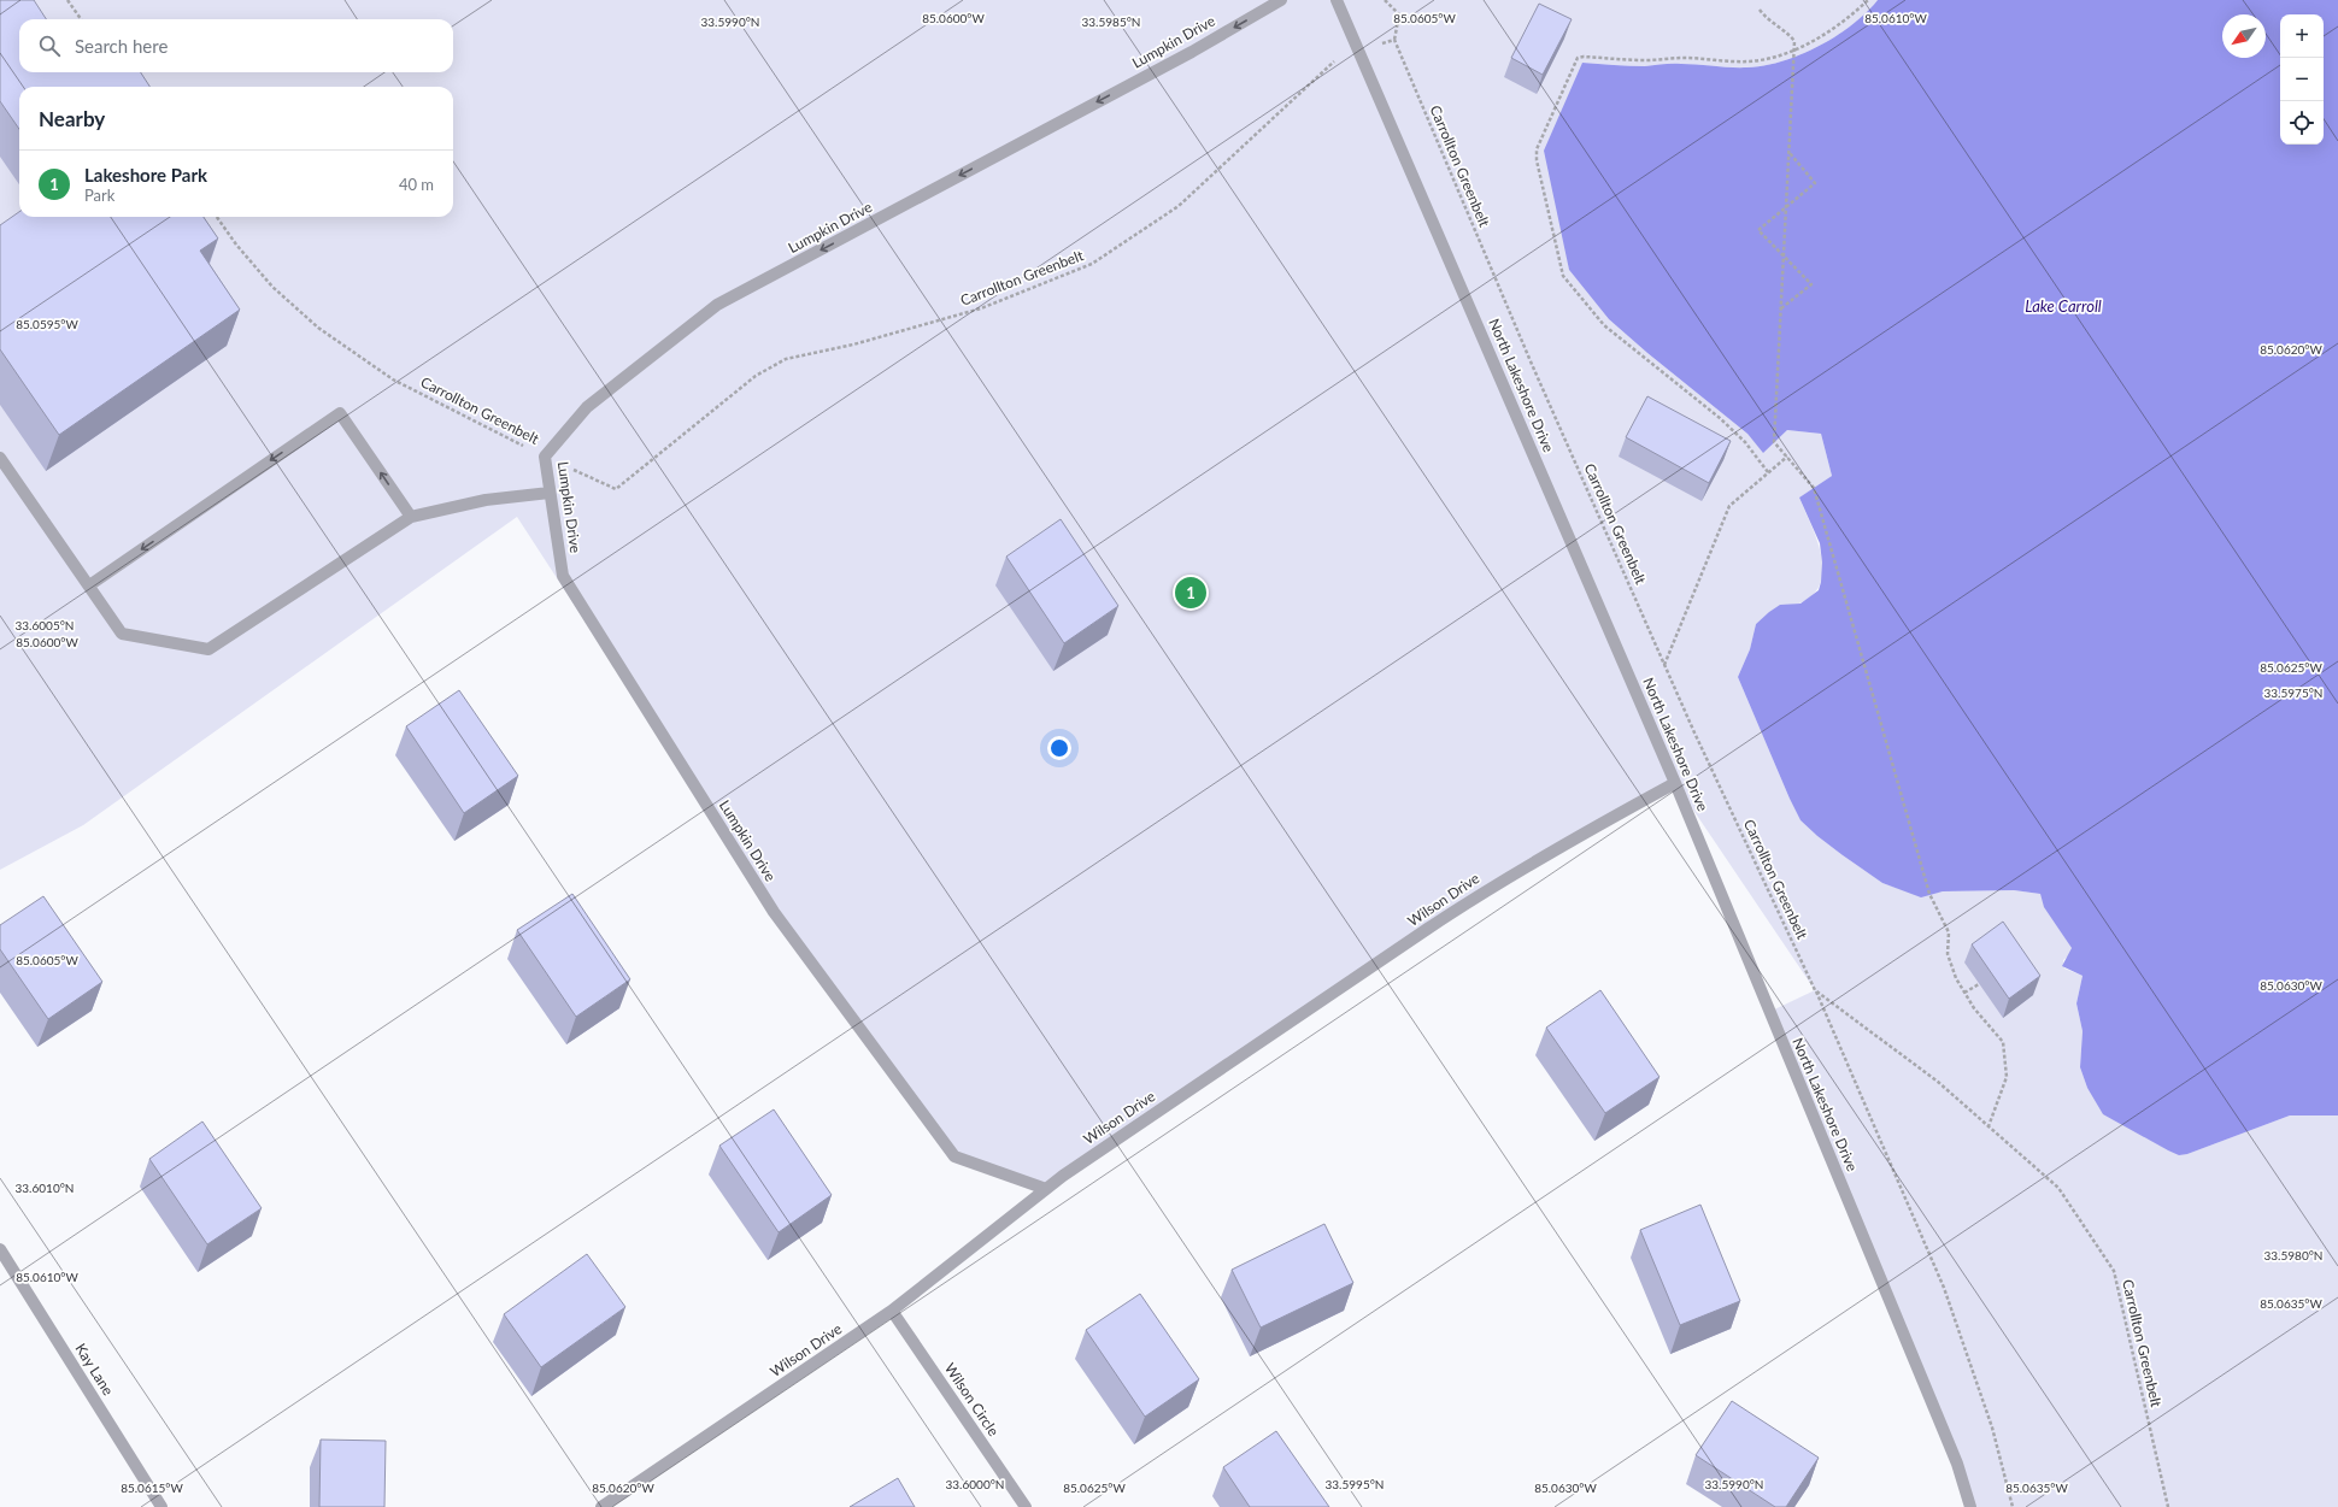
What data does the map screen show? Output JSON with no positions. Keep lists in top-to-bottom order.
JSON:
{
  "streets": {
    "street": [
      "Lumpkin Drive",
      "North Lakeshore Drive",
      "Wilson Drive",
      "Kay Lane",
      "Wilson Circle"
    ],
    "path": ["Carrollton Greenbelt"]
  },
  "crossings": [
    ["Lumpkin Drive", "Carrollton Greenbelt"],
    ["Lumpkin Drive", "Wilson Drive"],
    ["Carrollton Greenbelt", "North Lakeshore Drive"],
    ["North Lakeshore Drive", "Wilson Drive"],
    ["Wilson Drive", "Wilson Circle"]
  ],
  "one_way": ["Lumpkin Drive"],
  "water": ["Lake Carroll"],
  "north": "bottom left",
  "page": {
    "map_buttons": ["+", "−"],
    "search": "Search here",
    "heading": "Nearby",
    "list": [
      {
        "mark": "1",
        "name": "Lakeshore Park",
        "note": "Park",
        "value": "40 m"
      }
    ],
    "pins": "1"
  },
  "coordinates": [
    "85.0600°W",
    "85.0605°W",
    "85.0610°W",
    "33.5990°N",
    "33.5985°N",
    "85.0595°W",
    "85.0620°W",
    "33.6005°N",
    "85.0625°W",
    "33.5975°N",
    "85.0630°W",
    "33.6010°N",
    "33.5980°N",
    "85.0635°W",
    "33.6000°N",
    "33.5995°N",
    "85.0615°W"
  ]
}
